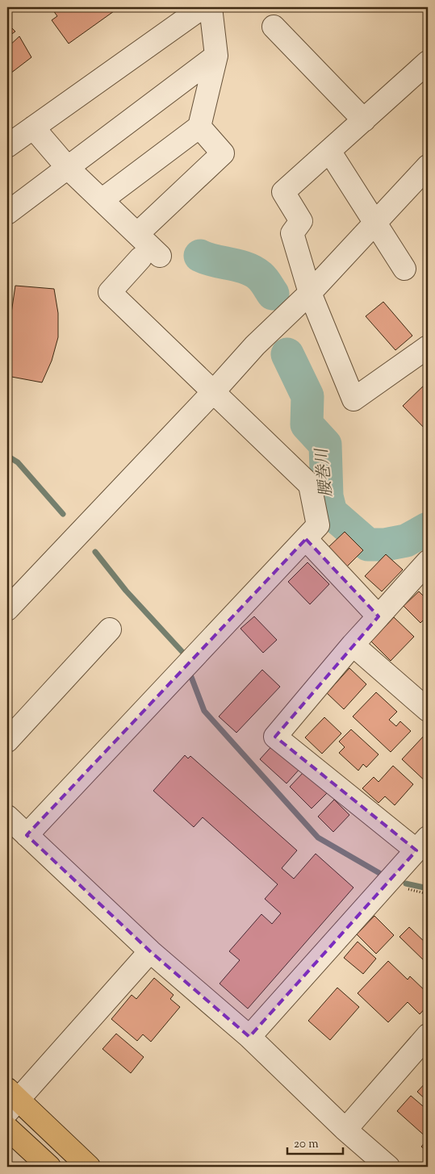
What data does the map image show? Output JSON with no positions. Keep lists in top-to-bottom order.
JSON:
{
  "water": ["腰巻川"],
  "scale_bar": "20 m"
}
